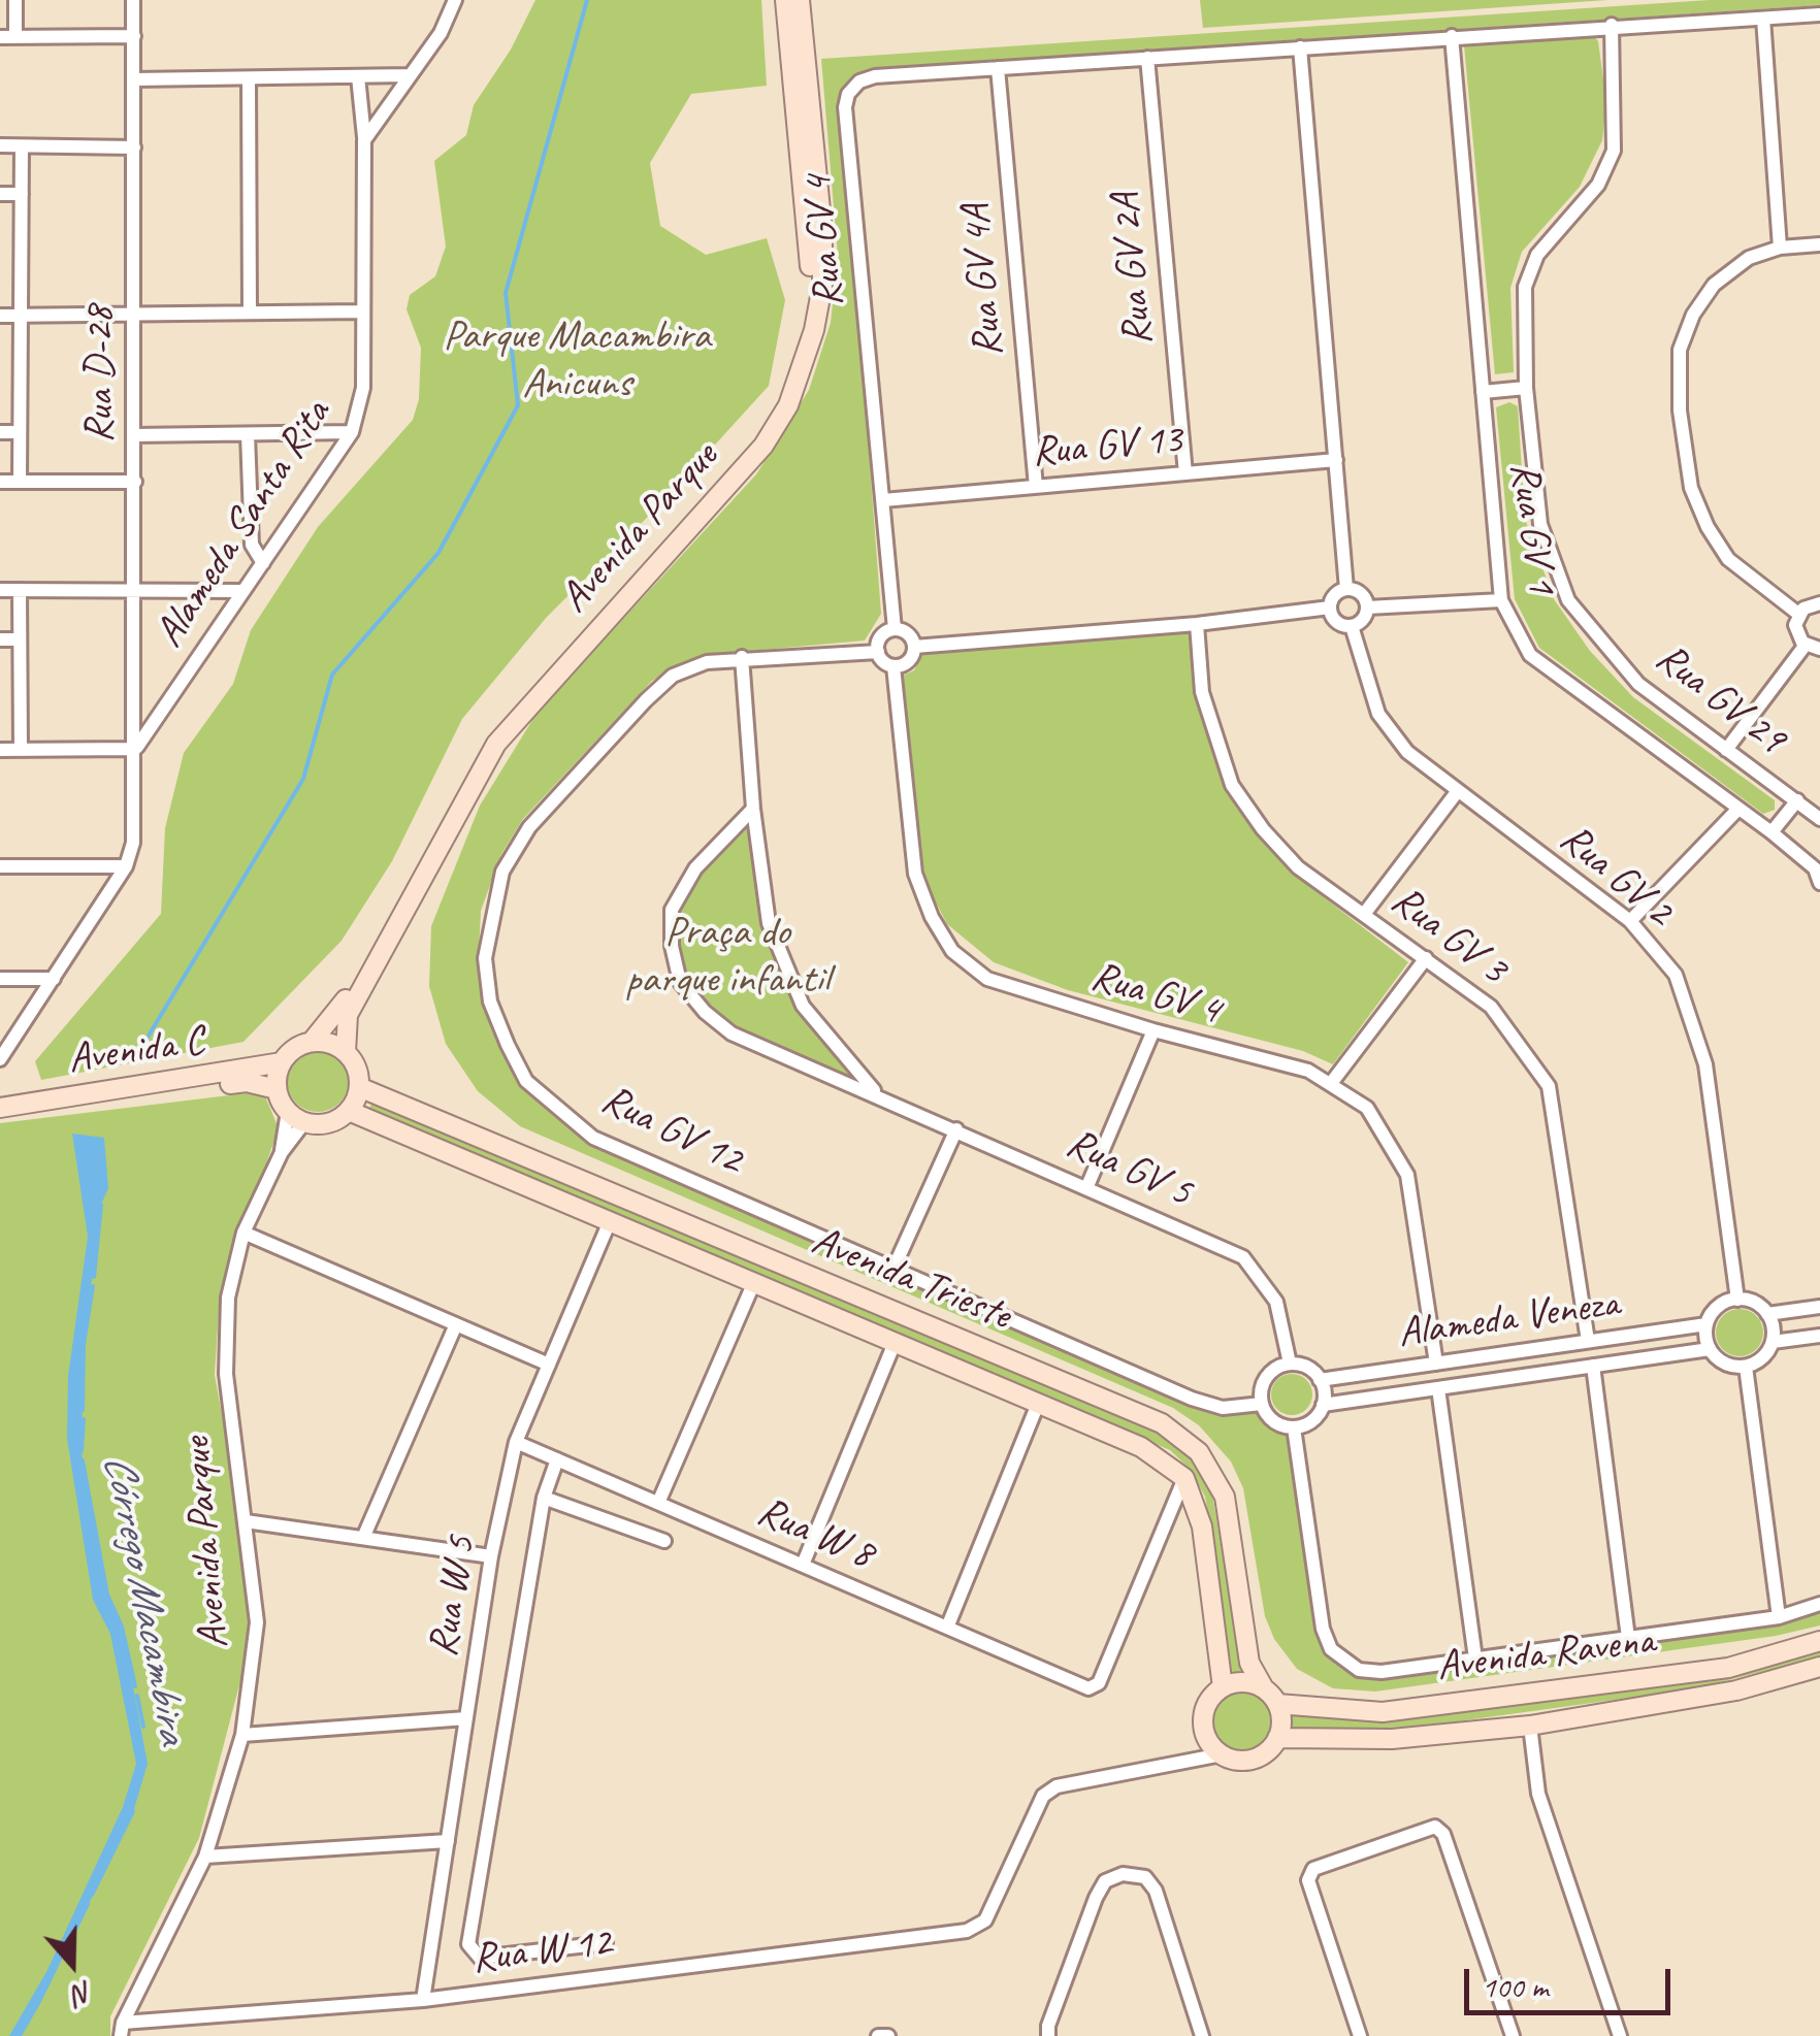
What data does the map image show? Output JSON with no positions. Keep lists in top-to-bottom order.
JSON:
{
  "streets": {
    "street": [
      "Rua GV 4",
      "Rua GV 2A",
      "Rua GV 4A",
      "Rua D-28",
      "Rua GV 13",
      "Alameda Santa Rita",
      "Avenida Parque",
      "Rua GV 1",
      "Rua GV 29",
      "Rua GV 2",
      "Rua GV 3",
      "Avenida C",
      "Rua GV 12",
      "Rua GV 5",
      "Avenida Trieste",
      "Alameda Veneza",
      "Rua W 8",
      "Rua W 5",
      "Avenida Ravena",
      "Rua W 12"
    ]
  },
  "crossings": [
    ["Rua GV 4", "Rua GV 4A"],
    ["Rua GV 4", "Rua GV 13"],
    ["Rua GV 4", "Rua GV 12"],
    ["Rua GV 4", "Alameda Veneza"],
    ["Rua GV 2A", "Rua GV 13"],
    ["Rua GV 4A", "Rua GV 13"],
    ["Rua D-28", "Alameda Santa Rita"],
    ["Avenida Parque", "Avenida C"],
    ["Avenida Parque", "Avenida Trieste"],
    ["Avenida Parque", "Rua W 12"],
    ["Rua GV 2", "Alameda Veneza"],
    ["Rua GV 3", "Alameda Veneza"],
    ["Avenida C", "Avenida Trieste"],
    ["Rua GV 12", "Rua GV 5"],
    ["Rua GV 12", "Alameda Veneza"],
    ["Rua GV 5", "Alameda Veneza"],
    ["Avenida Trieste", "Rua W 8"],
    ["Avenida Trieste", "Rua W 5"],
    ["Avenida Trieste", "Avenida Ravena"],
    ["Avenida Trieste", "Rua W 12"],
    ["Rua W 8", "Rua W 5"],
    ["Rua W 5", "Rua W 12"],
    ["Avenida Ravena", "Rua W 12"]
  ],
  "water": ["Córrego Macambira"],
  "parks": ["Parque Macambira Anicuns", "Praça do parque infantil"],
  "scale_bar": "100 m",
  "north": "bottom"
}
